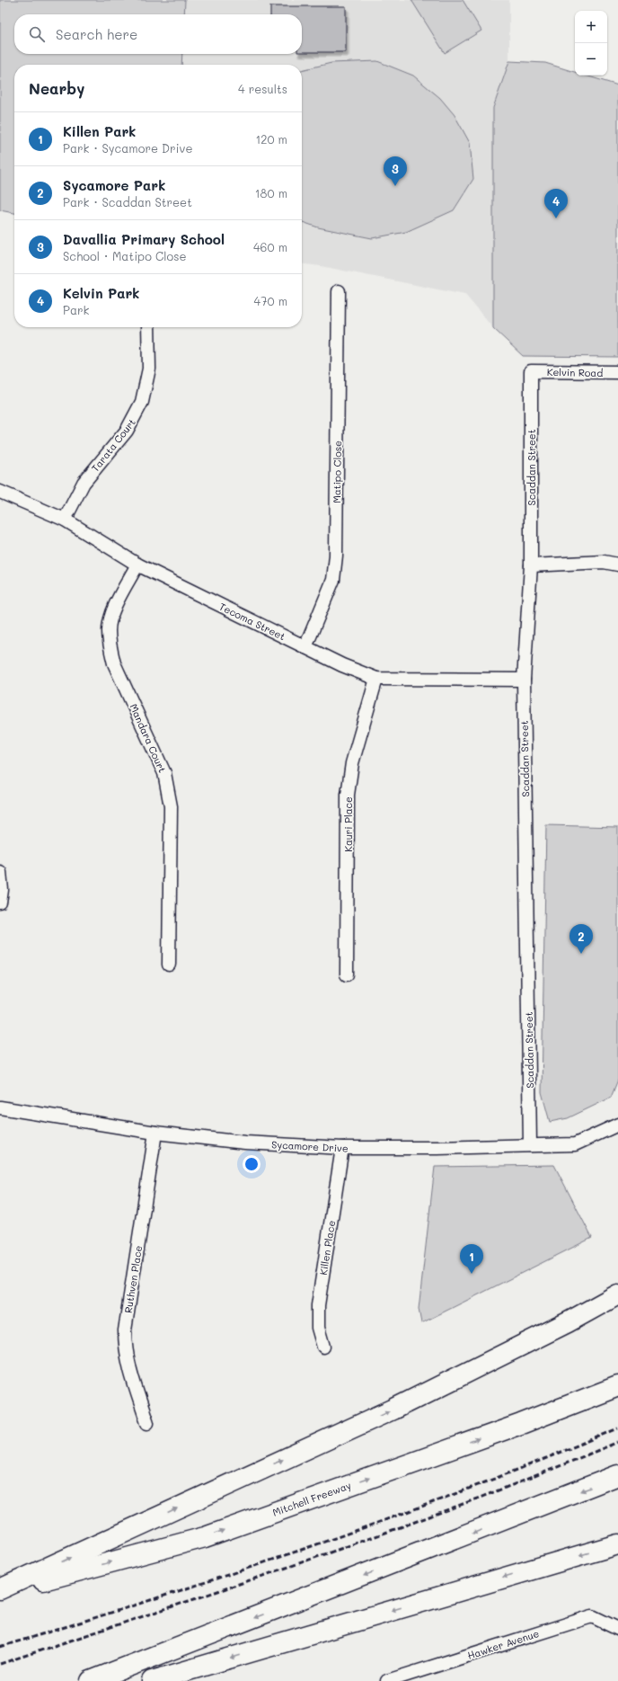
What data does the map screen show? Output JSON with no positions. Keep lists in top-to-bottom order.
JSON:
{
  "streets": {
    "highway": ["Mitchell Freeway"],
    "street": [
      "Kelvin Road",
      "Tarata Court",
      "Scaddan Street",
      "Matipo Close",
      "Tecoma Street",
      "Mandara Court",
      "Kauri Place",
      "Sycamore Drive",
      "Killen Place",
      "Ruthven Place",
      "Hawker Avenue"
    ]
  },
  "crossings": [
    ["Kelvin Road", "Scaddan Street"],
    ["Tarata Court", "Tecoma Street"],
    ["Scaddan Street", "Tecoma Street"],
    ["Scaddan Street", "Sycamore Drive"],
    ["Matipo Close", "Tecoma Street"],
    ["Tecoma Street", "Mandara Court"],
    ["Tecoma Street", "Kauri Place"],
    ["Sycamore Drive", "Killen Place"],
    ["Sycamore Drive", "Ruthven Place"]
  ],
  "page": {
    "map_buttons": ["+", "−"],
    "search": "Search here",
    "heading": ["Nearby", "4 results"],
    "list": [
      {
        "mark": "1",
        "name": "Killen Park",
        "note": "Park · Sycamore Drive",
        "value": "120 m"
      },
      {
        "mark": "2",
        "name": "Sycamore Park",
        "note": "Park · Scaddan Street",
        "value": "180 m"
      },
      {
        "mark": "3",
        "name": "Davallia Primary School",
        "note": "School · Matipo Close",
        "value": "460 m"
      },
      {
        "mark": "4",
        "name": "Kelvin Park",
        "note": "Park",
        "value": "470 m"
      }
    ],
    "pins": [
      "3",
      "4",
      "2",
      "1"
    ]
  }
}
